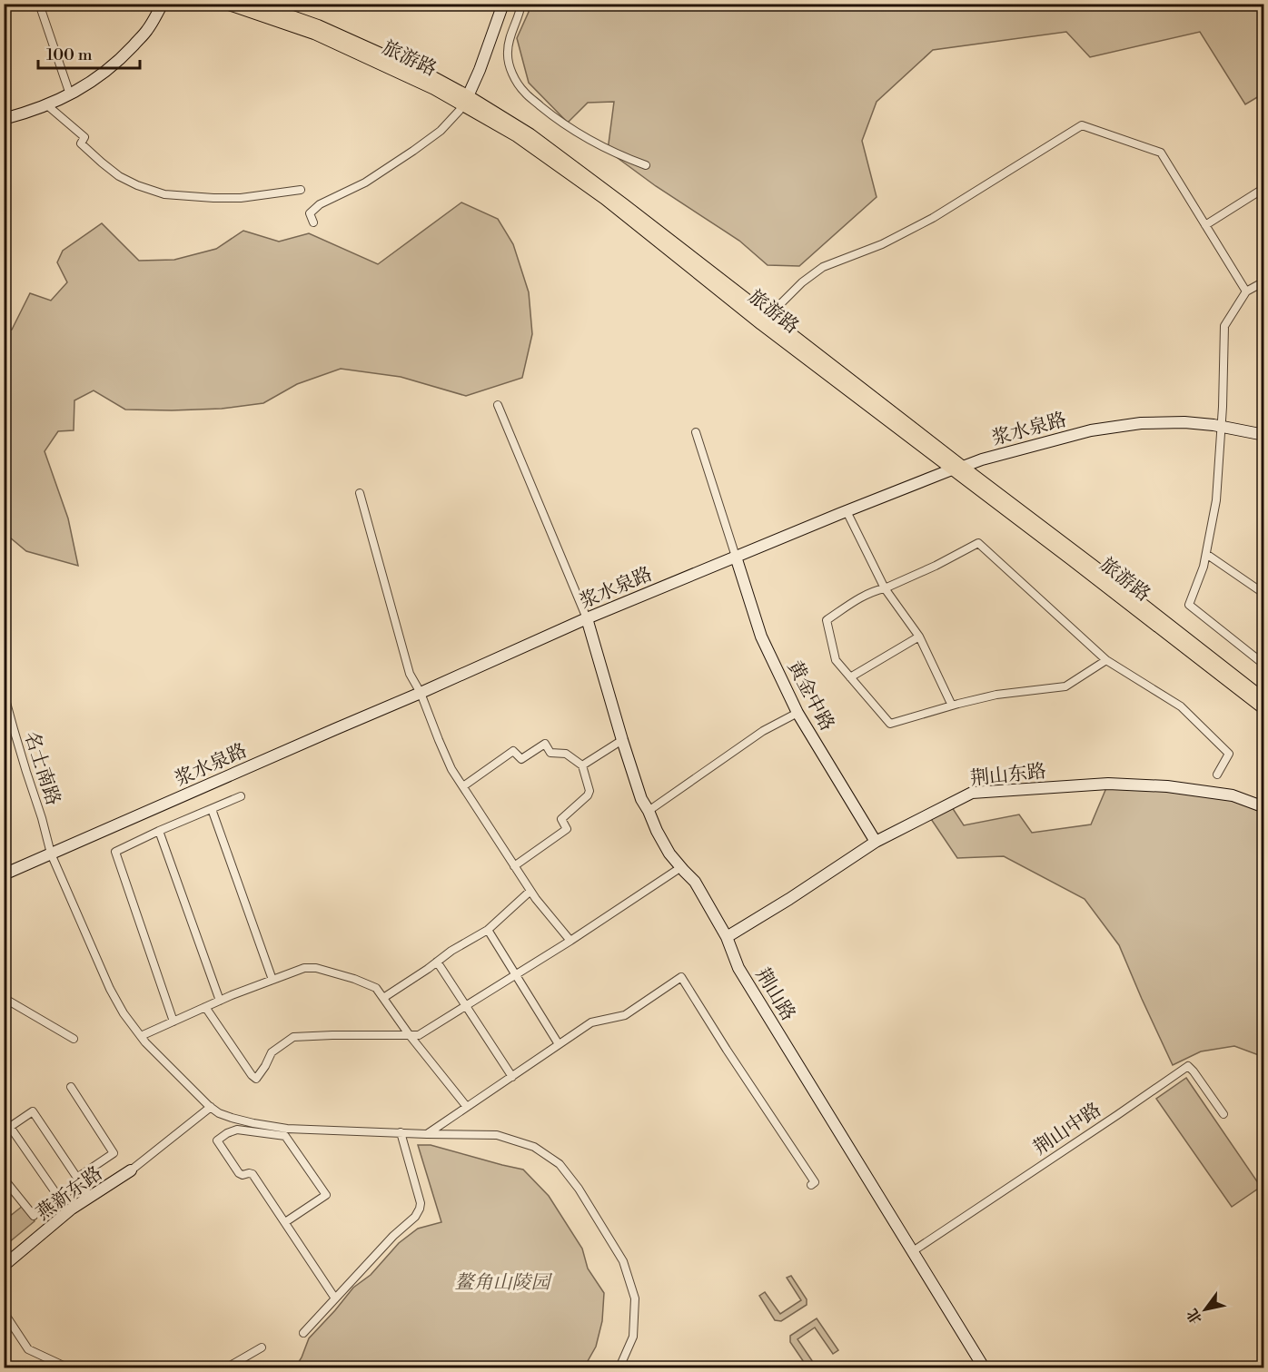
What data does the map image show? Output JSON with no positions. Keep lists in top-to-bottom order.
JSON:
{
  "streets": {
    "main road": [
      "旅游路",
      "浆水泉路",
      "黄金中路",
      "荆山东路",
      "荆山路",
      "燕新东路"
    ],
    "street": ["名士南路", "荆山中路"]
  },
  "crossings": [
    ["旅游路", "浆水泉路"],
    ["浆水泉路", "黄金中路"],
    ["浆水泉路", "名士南路"],
    ["浆水泉路", "荆山路"],
    ["黄金中路", "荆山东路"],
    ["荆山东路", "荆山路"],
    ["荆山路", "荆山中路"]
  ],
  "parks": ["鳌角山陵园"],
  "scale_bar": "100 m",
  "north": "bottom left"
}
